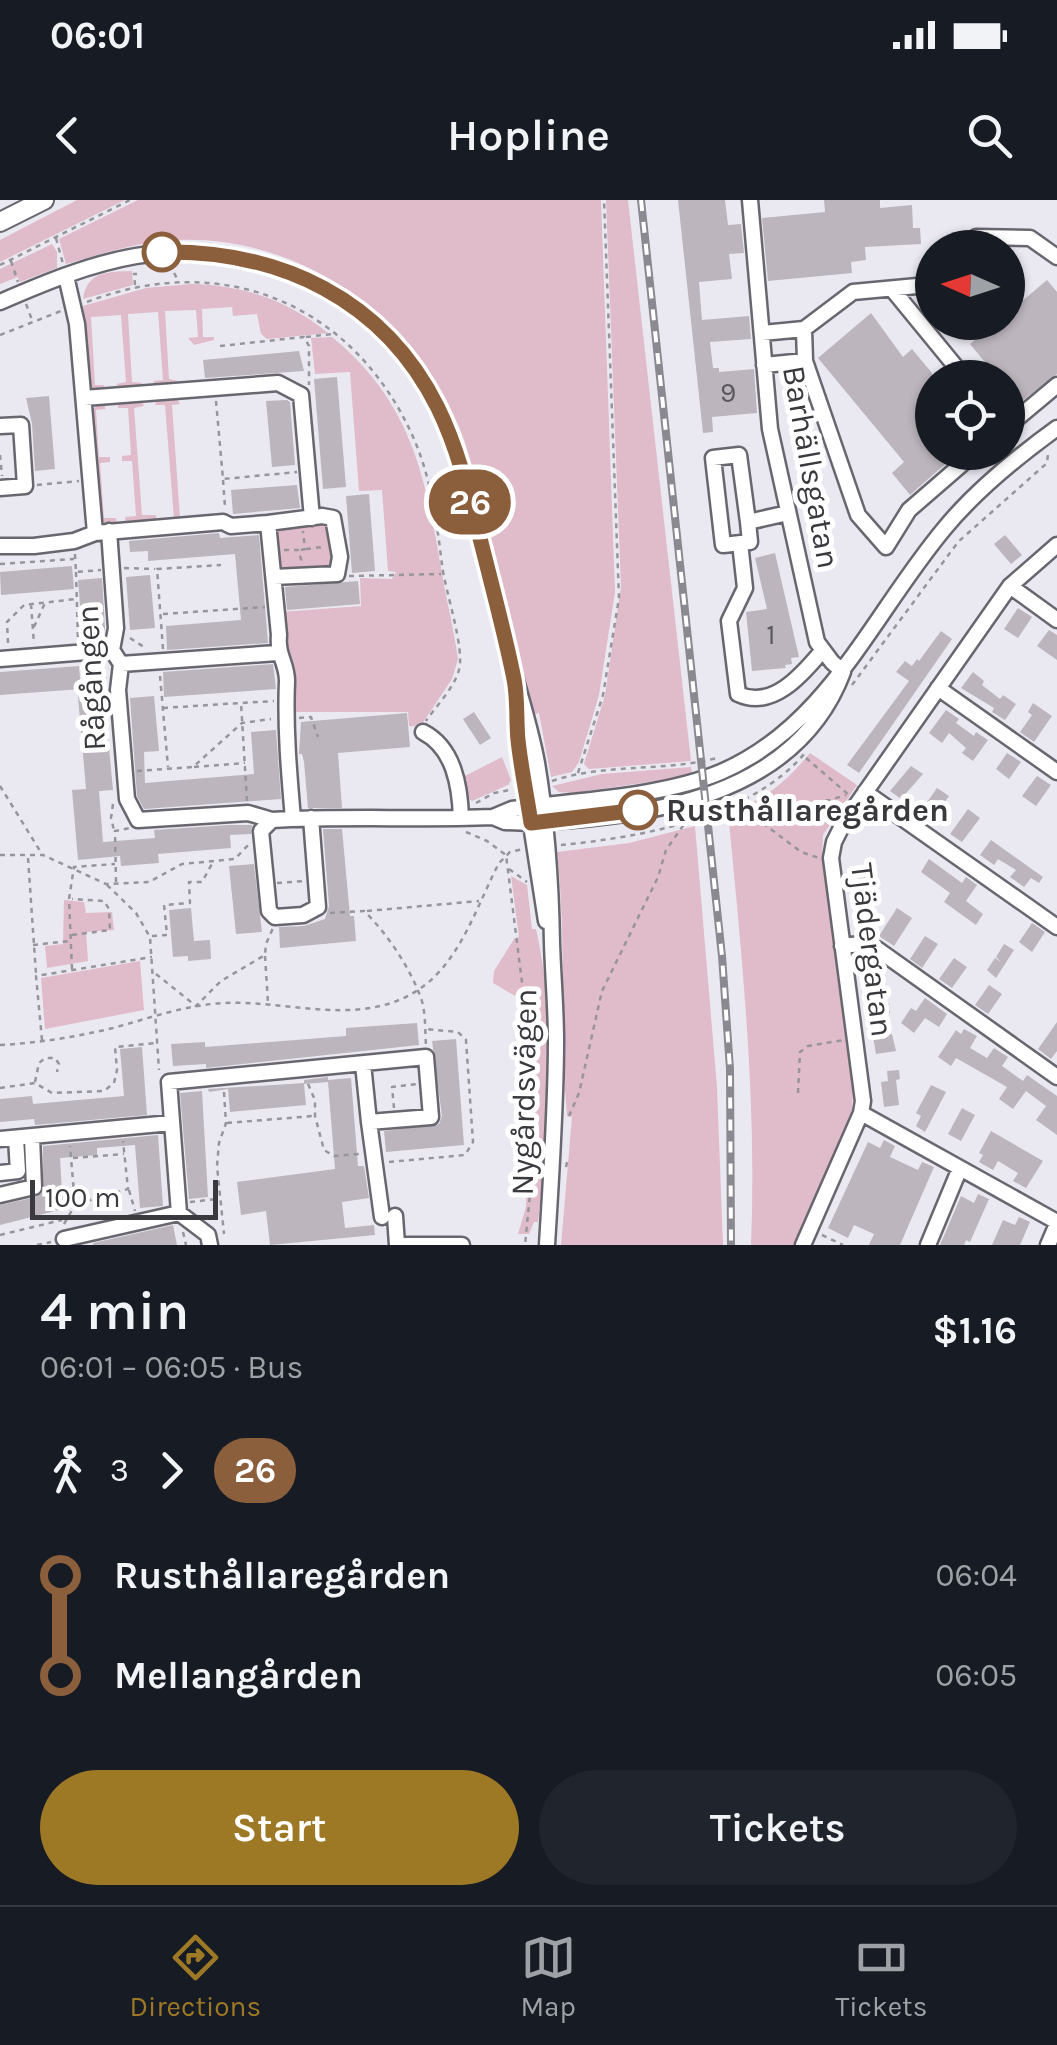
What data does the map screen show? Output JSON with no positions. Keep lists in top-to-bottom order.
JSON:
{
  "streets": {
    "street": [
      "Barhällsgatan",
      "Rågången",
      "Tjädergatan",
      "Nygårdsvägen"
    ]
  },
  "crossings": [
    ["Rågången", "Nygårdsvägen"]
  ],
  "places": ["Rusthållaregården"],
  "lines": ["bus line 26"],
  "house_numbers": ["9", "1"],
  "scale_bar": "100 m",
  "north": "left",
  "page": {
    "status": "06:01",
    "header": "Hopline",
    "on_map": "26",
    "scale": "100 m",
    "heading": ["4 min", "06:01 – 06:05 · Bus", "$1.16"],
    "legs": ["3", "26"],
    "list": [
      {
        "name": "Rusthållaregården",
        "value": "06:04"
      },
      {
        "name": "Mellangården",
        "value": "06:05"
      }
    ],
    "buttons": ["Start", "Tickets"],
    "tabs": ["Directions", "Map", "Tickets"]
  }
}
